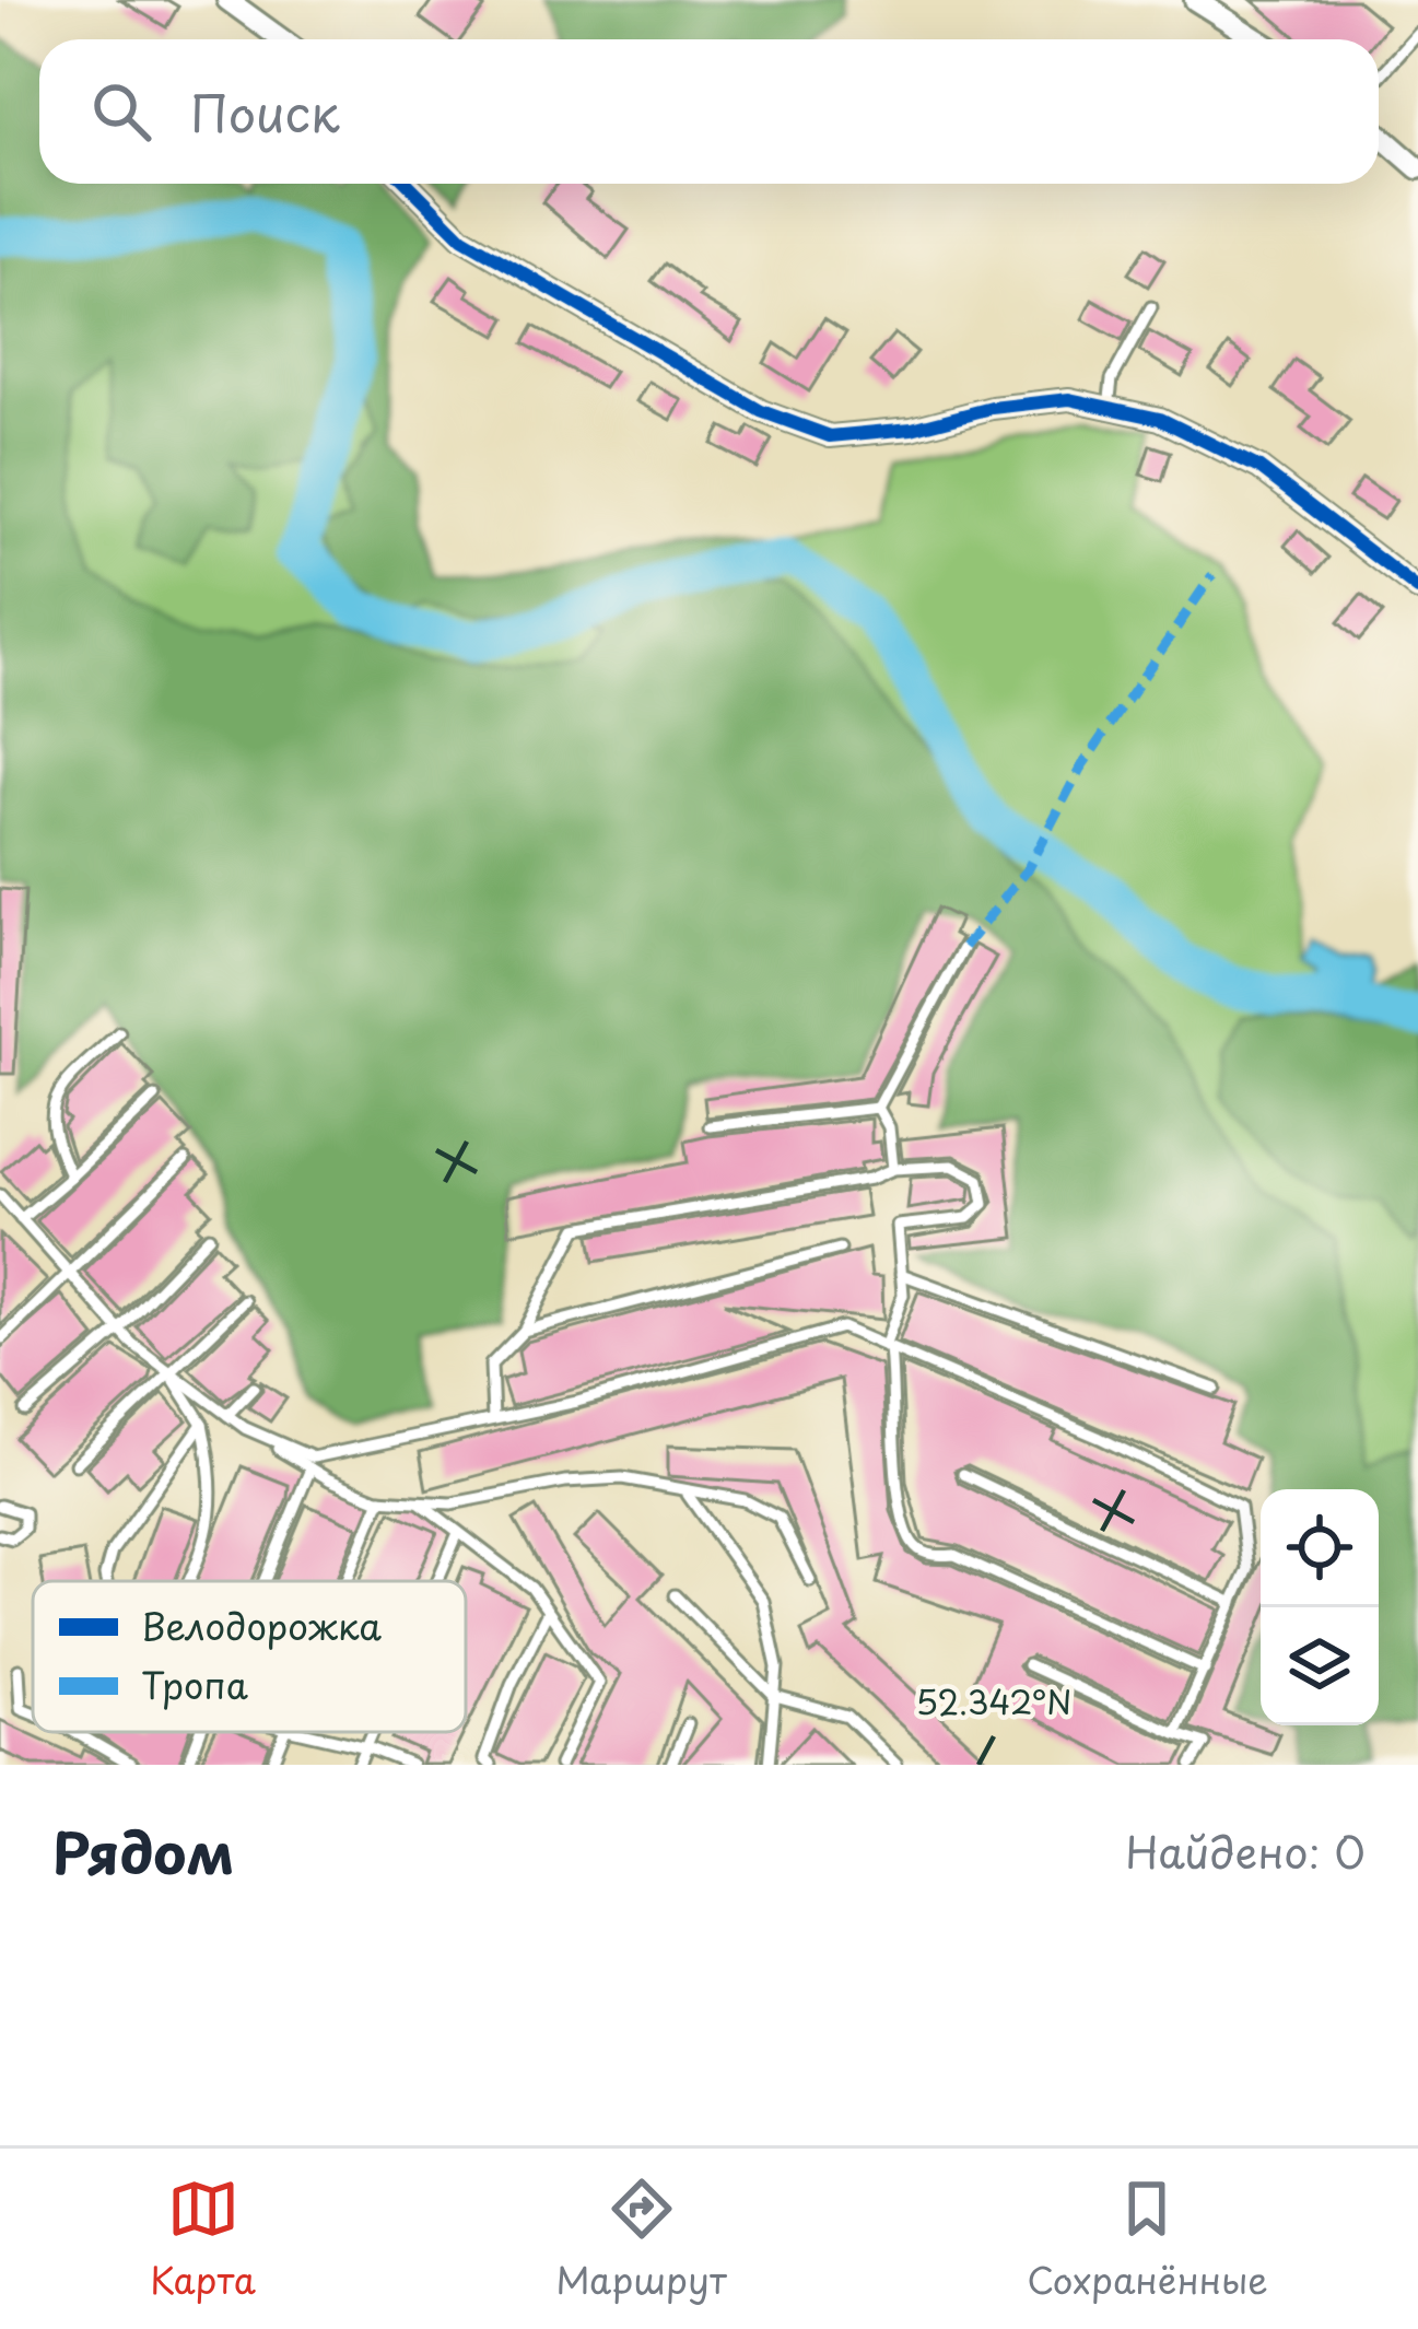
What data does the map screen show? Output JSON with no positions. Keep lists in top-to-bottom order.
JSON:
{
  "legend": ["Велодорожка", "Тропа"],
  "page": {
    "search": "Поиск",
    "heading": ["Рядом", "Найдено: 0"],
    "nav": ["Карта", "Маршрут", "Сохранённые"]
  },
  "coordinates": ["52.342°N"]
}
